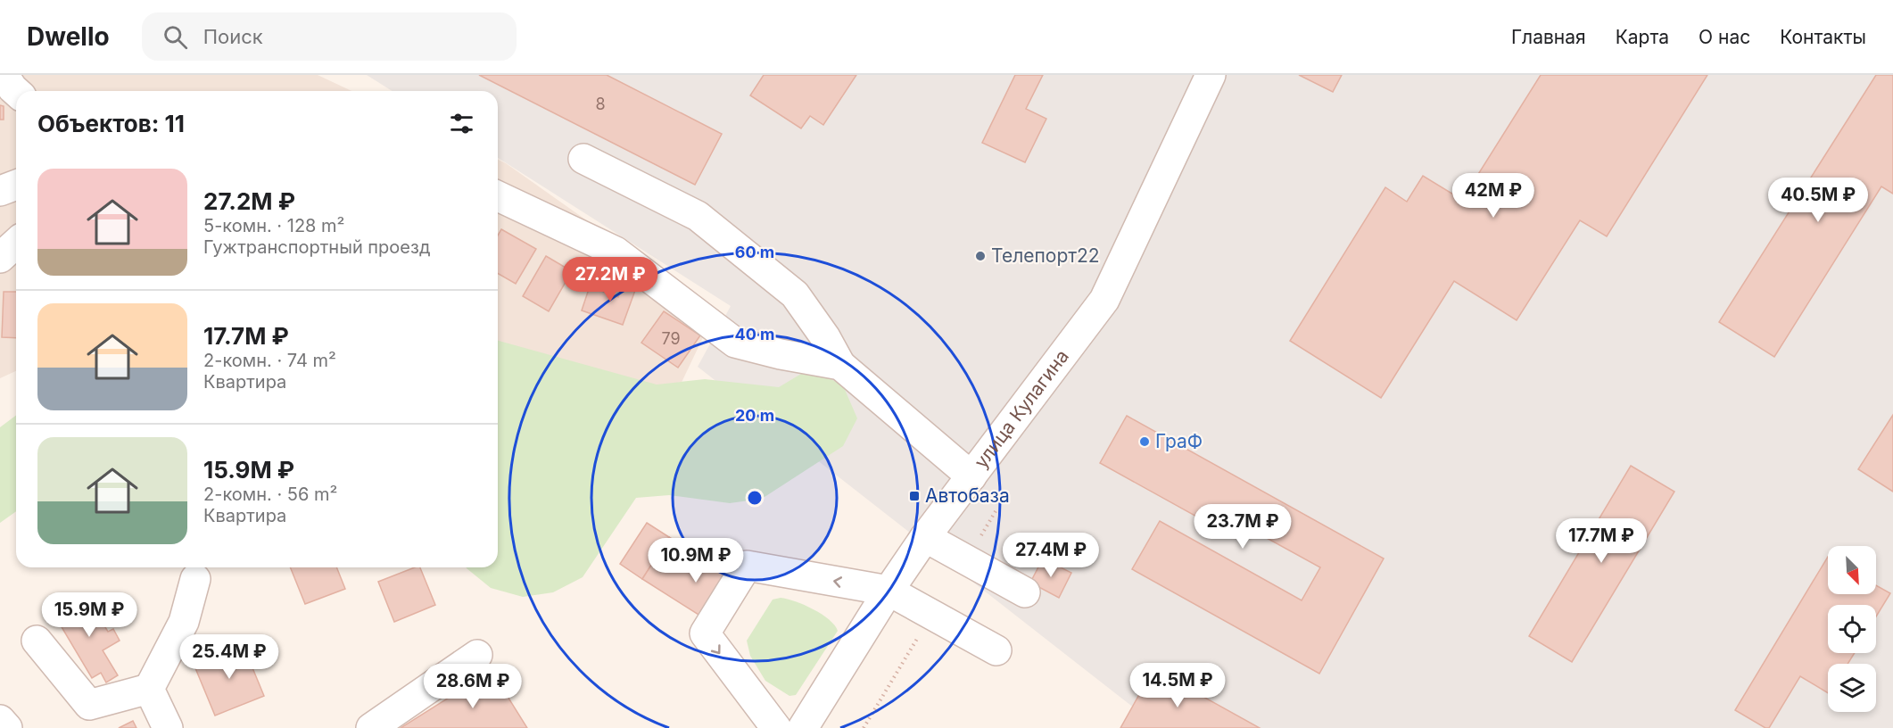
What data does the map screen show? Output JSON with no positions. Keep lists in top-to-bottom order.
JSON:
{
  "streets": {
    "street": ["улица Кулагина"]
  },
  "places": {
    "other": ["Телепорт22", "ГраФ"],
    "transit": ["Автобаза"]
  },
  "house_numbers": ["8", "79"],
  "north": "bottom right",
  "page": {
    "header": "Dwello",
    "search": "Поиск",
    "nav": [
      "Главная",
      "Карта",
      "О нас",
      "Контакты"
    ],
    "heading": "Объектов: 11",
    "list": [
      {
        "name": "27.2M ₽",
        "note": "5-комн. · 128 m² · Гужтранспортный проезд"
      },
      {
        "name": "17.7M ₽",
        "note": "2-комн. · 74 m² · Квартира"
      },
      {
        "name": "15.9M ₽",
        "note": "2-комн. · 56 m² · Квартира"
      }
    ],
    "price": [
      "42M ₽",
      "40.5M ₽",
      "27.2M ₽",
      "23.7M ₽",
      "17.7M ₽",
      "27.4M ₽",
      "10.9M ₽",
      "15.9M ₽",
      "25.4M ₽",
      "14.5M ₽",
      "28.6M ₽"
    ]
  },
  "rings": ["60 m", "40 m", "20 m"]
}
